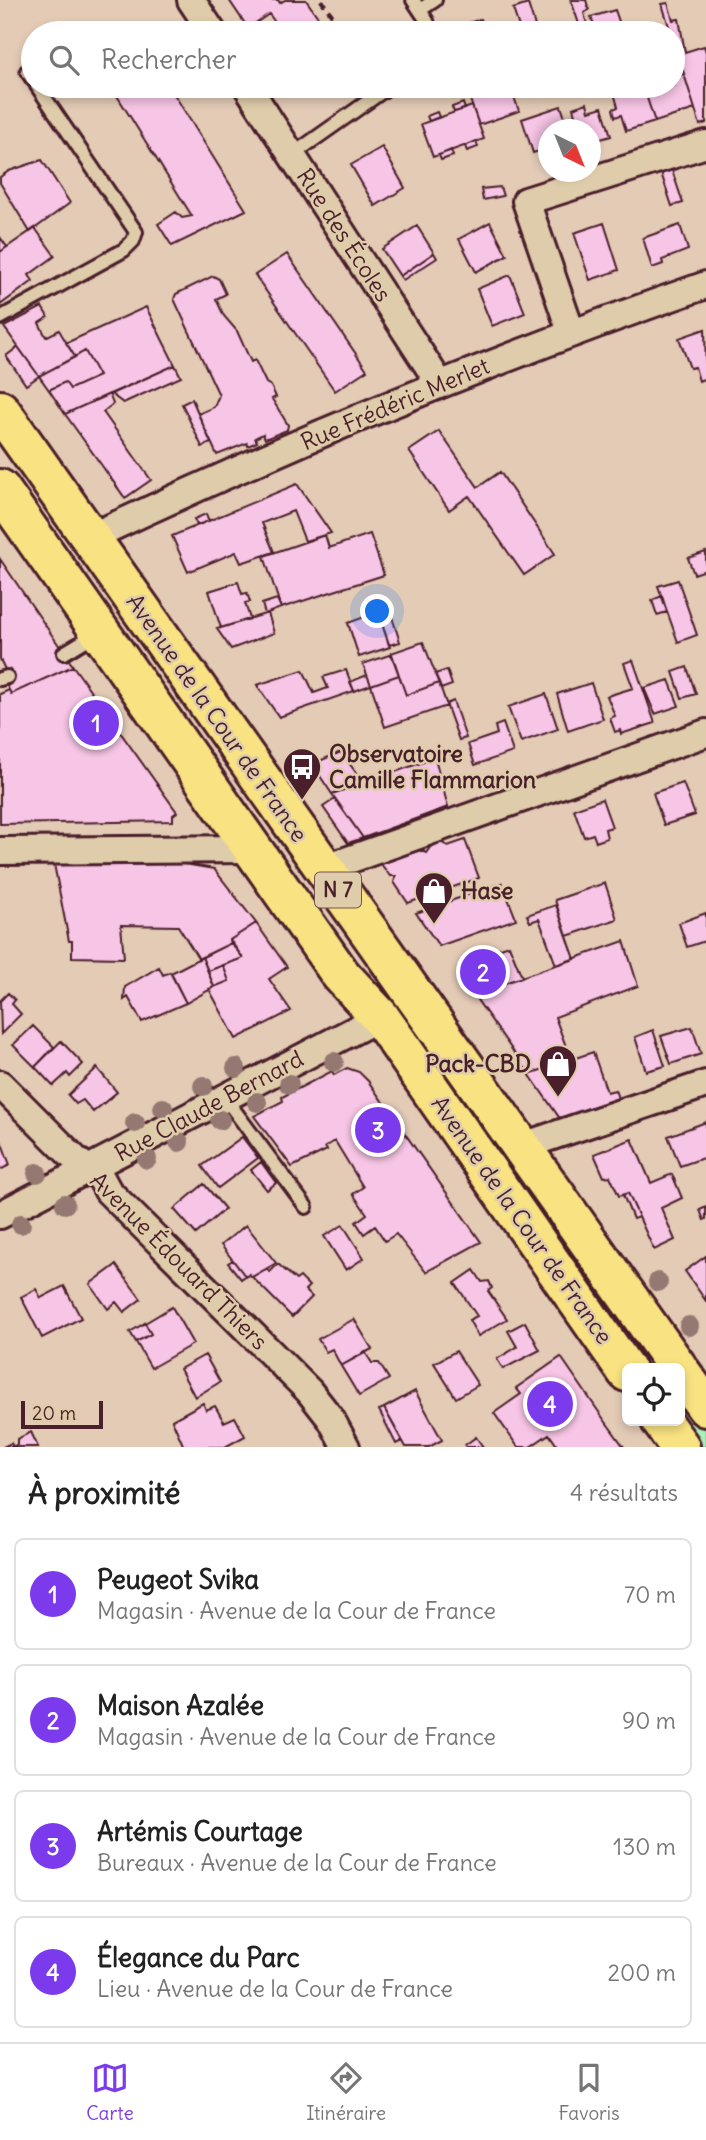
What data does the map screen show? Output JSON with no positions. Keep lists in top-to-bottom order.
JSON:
{
  "streets": {
    "main road": ["Avenue de la Cour de France", "N 7"],
    "street": [
      "Rue des Écoles",
      "Rue Frédéric Merlet",
      "Rue Claude Bernard",
      "Avenue Édouard Thiers"
    ]
  },
  "crossings": [
    ["Rue des Écoles", "Rue Frédéric Merlet"],
    ["Rue Frédéric Merlet", "Avenue de la Cour de France"],
    ["Avenue de la Cour de France", "Rue Claude Bernard"],
    ["Rue Claude Bernard", "Avenue Édouard Thiers"]
  ],
  "places": {
    "bus stop": ["Observatoire Camille Flammarion"],
    "shop": ["Hase", "Pack-CBD"]
  },
  "scale_bar": "20 m",
  "north": "bottom right",
  "page": {
    "search": "Rechercher",
    "pins": [
      "1",
      "2",
      "3",
      "4"
    ],
    "scale": "20 m",
    "heading": ["À proximité", "4 résultats"],
    "list": [
      {
        "mark": "1",
        "name": "Peugeot Svika",
        "note": "Magasin · Avenue de la Cour de France",
        "value": "70 m"
      },
      {
        "mark": "2",
        "name": "Maison Azalée",
        "note": "Magasin · Avenue de la Cour de France",
        "value": "90 m"
      },
      {
        "mark": "3",
        "name": "Artémis Courtage",
        "note": "Bureaux · Avenue de la Cour de France",
        "value": "130 m"
      },
      {
        "mark": "4",
        "name": "Élegance du Parc",
        "note": "Lieu · Avenue de la Cour de France",
        "value": "200 m"
      }
    ],
    "nav": ["Carte", "Itinéraire", "Favoris"]
  }
}
